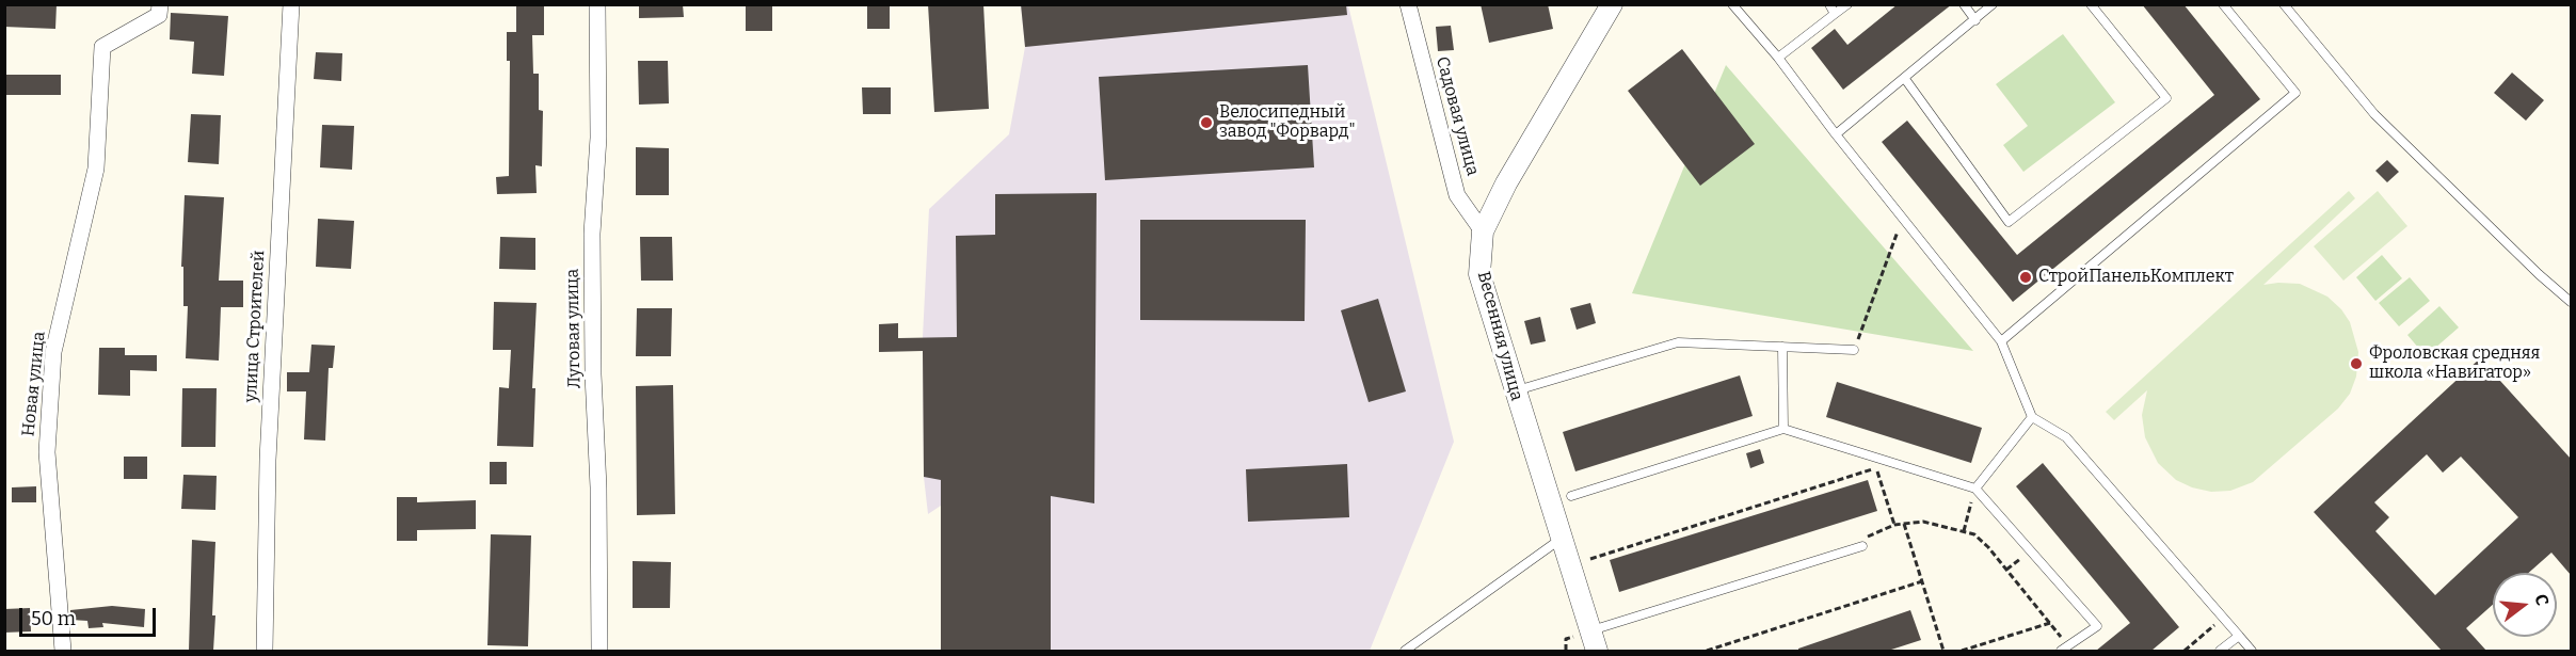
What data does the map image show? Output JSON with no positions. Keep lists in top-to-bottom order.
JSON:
{
  "streets": {
    "street": [
      "Садовая улица",
      "улица Строителей",
      "Луговая улица",
      "Весенняя улица",
      "Новая улица"
    ]
  },
  "crossings": [
    ["Садовая улица", "Весенняя улица"]
  ],
  "places": ["Велосипедный завод \"Форвард\"", "СтройПанельКомплект", "Фроловская средняя школа «Навигатор»"],
  "scale_bar": "50 m",
  "north": "right"
}
